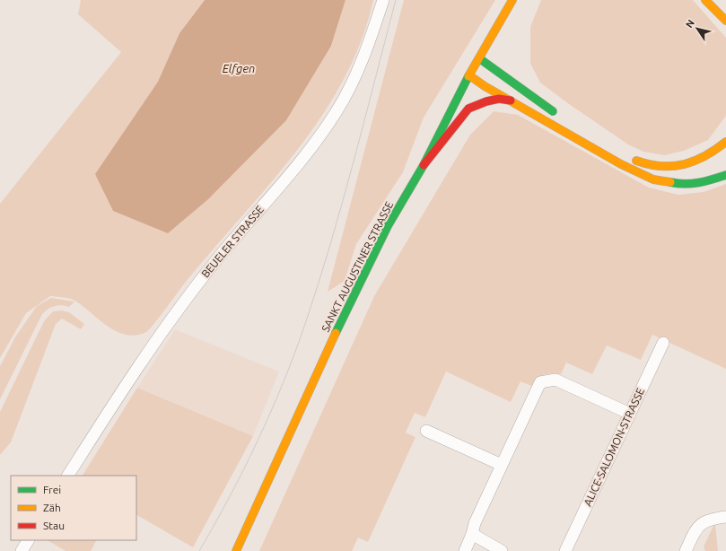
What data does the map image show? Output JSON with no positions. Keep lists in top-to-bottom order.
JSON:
{
  "streets": {
    "main road": ["SANKT AUGUSTINER STRASSE"],
    "street": ["BEUELER STRASSE", "ALICE-SALOMON-STRASSE"]
  },
  "water": ["Elfgen"],
  "legend": ["Frei", "Zäh", "Stau"],
  "north": "top left"
}
